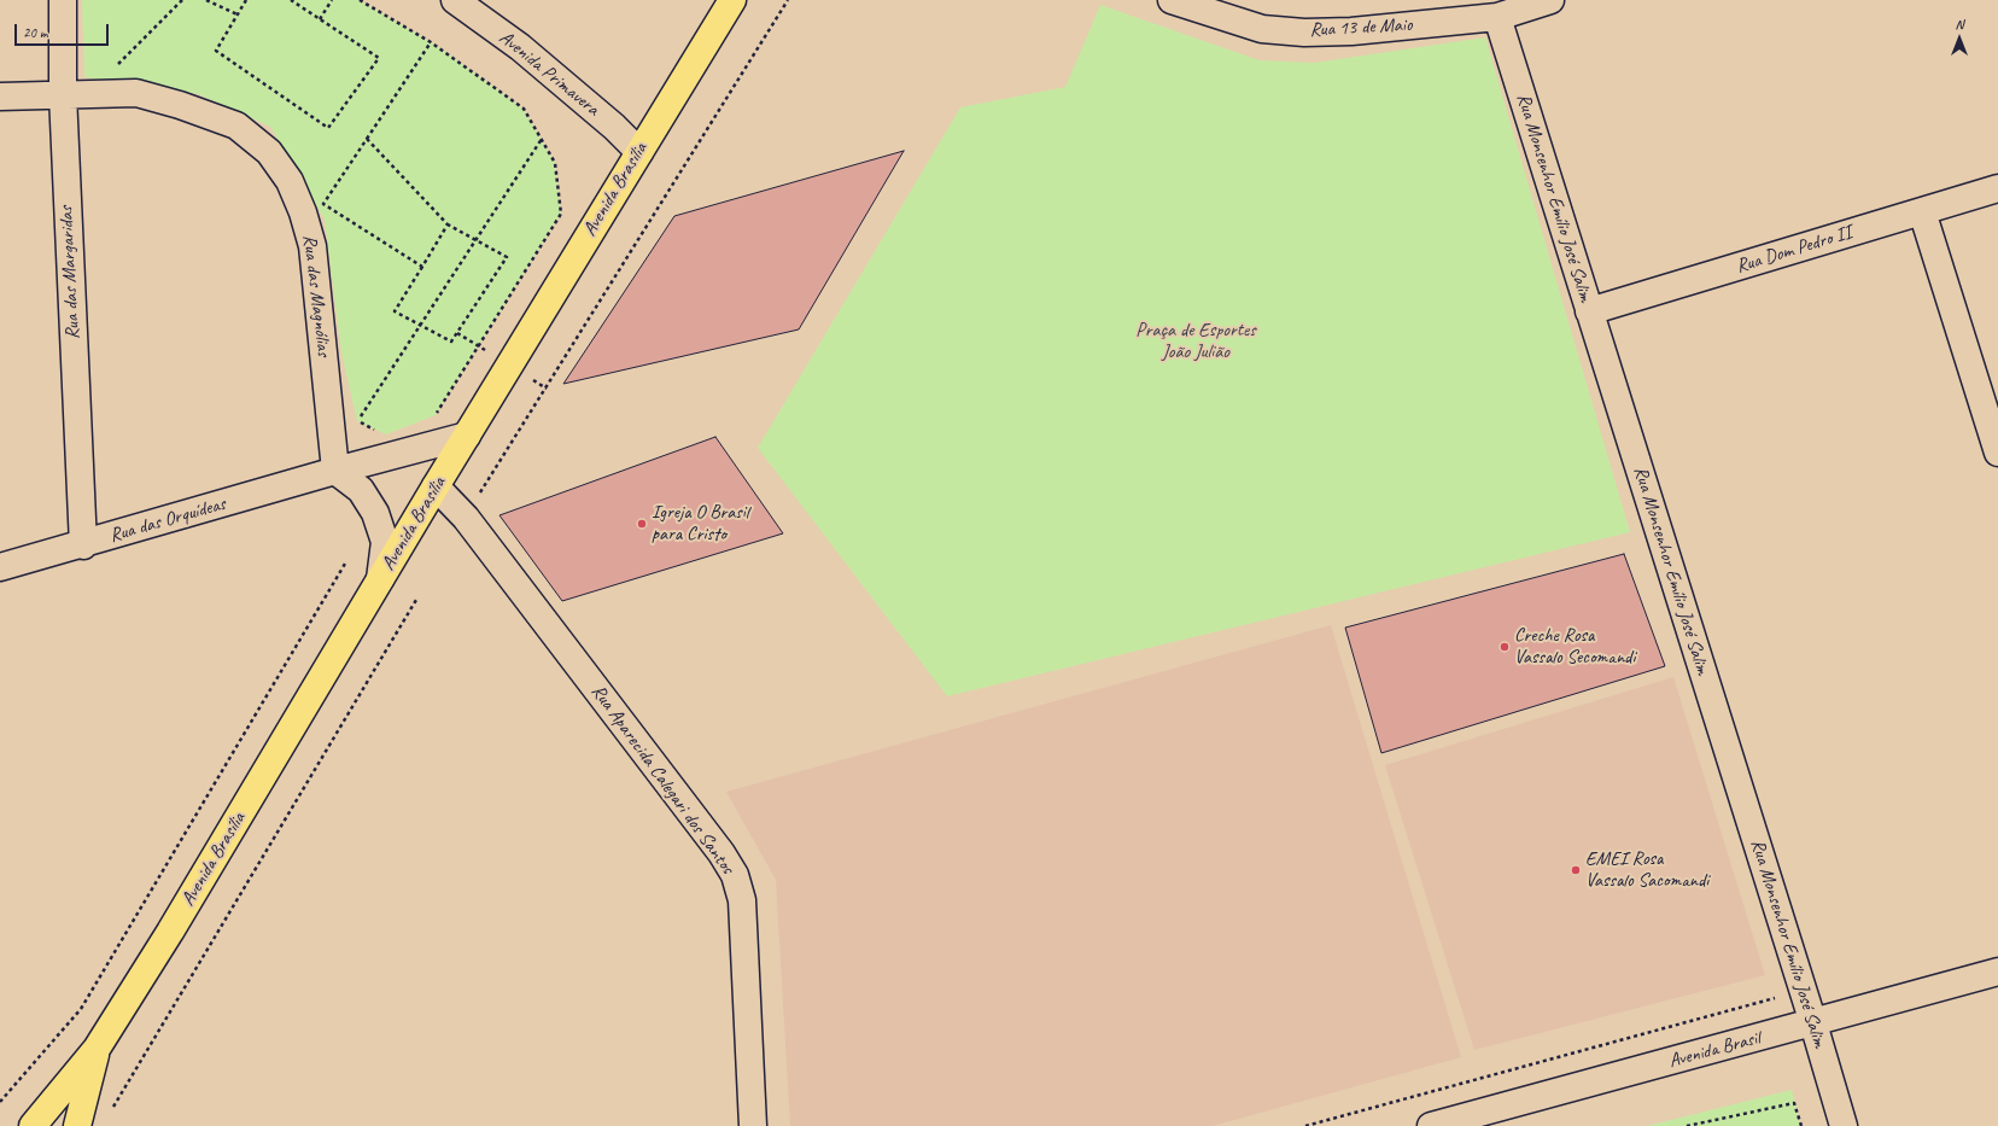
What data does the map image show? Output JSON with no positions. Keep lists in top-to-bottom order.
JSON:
{
  "streets": {
    "main road": ["Avenida Brasília"],
    "street": [
      "Rua 13 de Maio",
      "Avenida Primavera",
      "Rua Monsenhor Emílio José Salim",
      "Rua Dom Pedro II",
      "Rua das Margaridas",
      "Rua das Magnólias",
      "Rua das Orquídeas",
      "Rua Aparecida Calegari dos Santos",
      "Avenida Brasil"
    ]
  },
  "crossings": [
    ["Rua 13 de Maio", "Rua Monsenhor Emílio José Salim"],
    ["Avenida Primavera", "Avenida Brasília"],
    ["Avenida Brasília", "Rua das Orquídeas"],
    ["Avenida Brasília", "Rua Aparecida Calegari dos Santos"],
    ["Rua Monsenhor Emílio José Salim", "Rua Dom Pedro II"],
    ["Rua Monsenhor Emílio José Salim", "Avenida Brasil"],
    ["Rua das Margaridas", "Rua das Magnólias"],
    ["Rua das Margaridas", "Rua das Orquídeas"],
    ["Rua das Magnólias", "Rua das Orquídeas"]
  ],
  "parks": ["Praça de Esportes João Julião"],
  "places": ["Igreja O Brasil para Cristo", "Creche Rosa Vassalo Secomandi", "EMEI Rosa Vassalo Sacomandi"],
  "scale_bar": "20 m",
  "north": "top"
}
